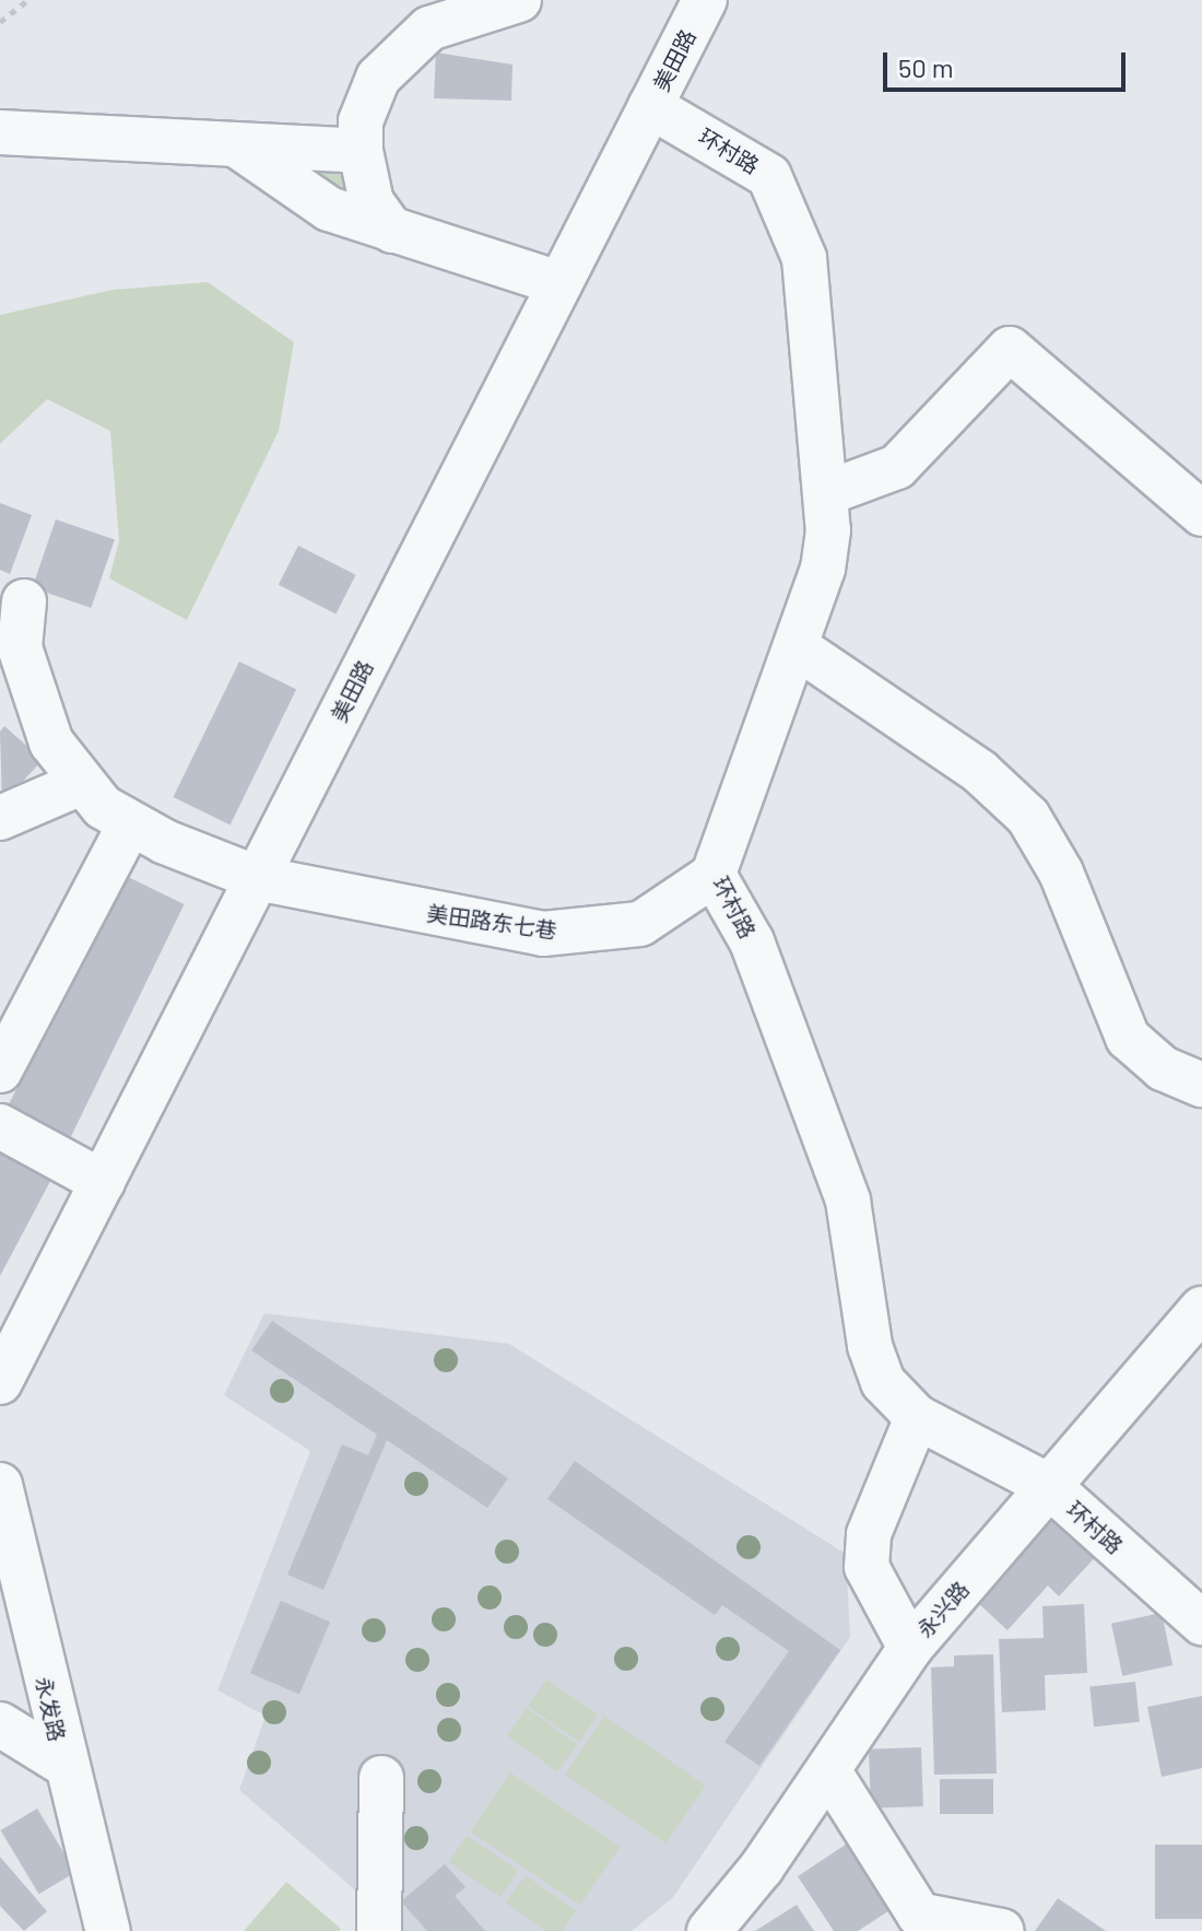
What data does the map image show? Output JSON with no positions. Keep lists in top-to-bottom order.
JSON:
{
  "streets": {
    "street": [
      "美田路",
      "环村路",
      "美田路东七巷",
      "永兴路",
      "永发路"
    ]
  },
  "crossings": [
    ["美田路", "环村路"],
    ["美田路", "美田路东七巷"],
    ["环村路", "美田路东七巷"],
    ["环村路", "永兴路"]
  ],
  "scale_bar": "50 m"
}
